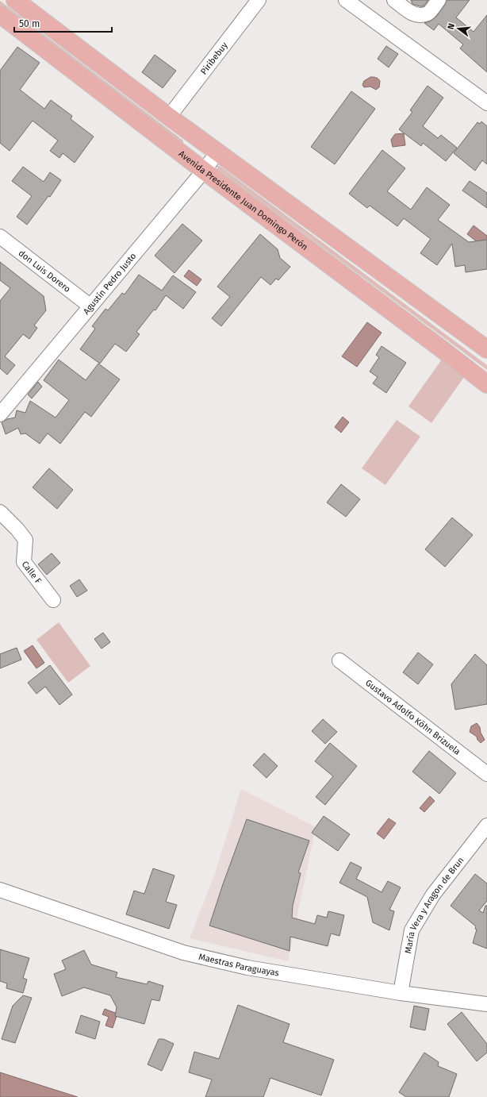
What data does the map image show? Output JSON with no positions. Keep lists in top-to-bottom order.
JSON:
{
  "streets": {
    "main road": ["Avenida Presidente Juan Domingo Perón"],
    "street": [
      "Piribebuy",
      "don Luis Dorero",
      "Agustín Pedro Justo",
      "Calle F",
      "Gustavo Adolfo Köhn Brizuela",
      "María Vera y Aragon de Brun",
      "Maestras Paraguayas"
    ]
  },
  "crossings": [
    ["Avenida Presidente Juan Domingo Perón", "Agustín Pedro Justo"],
    ["don Luis Dorero", "Agustín Pedro Justo"],
    ["María Vera y Aragon de Brun", "Maestras Paraguayas"]
  ],
  "scale_bar": "50 m",
  "north": "left"
}
